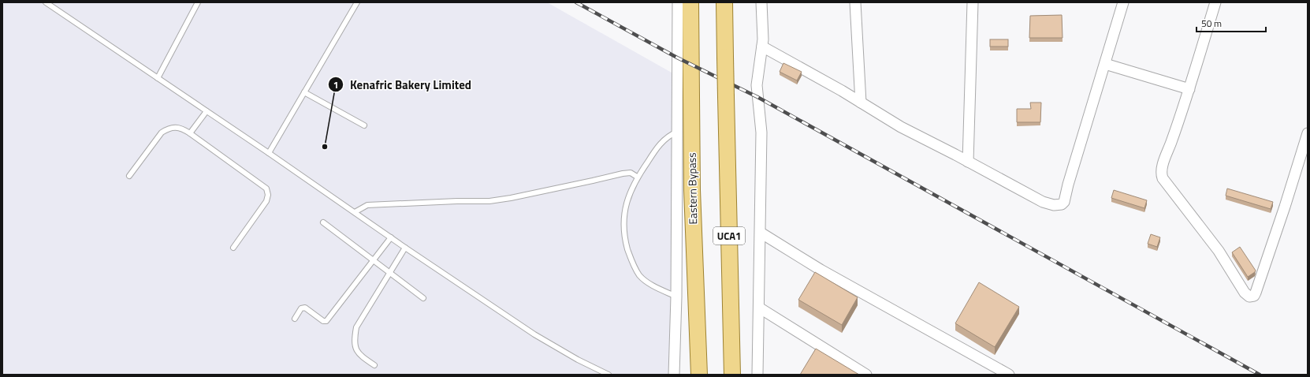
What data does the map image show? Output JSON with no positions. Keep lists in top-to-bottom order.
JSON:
{
  "streets": {
    "main road": ["Eastern Bypass", "UCA1"]
  },
  "places": ["Kenafric Bakery Limited"],
  "scale_bar": "50 m"
}
